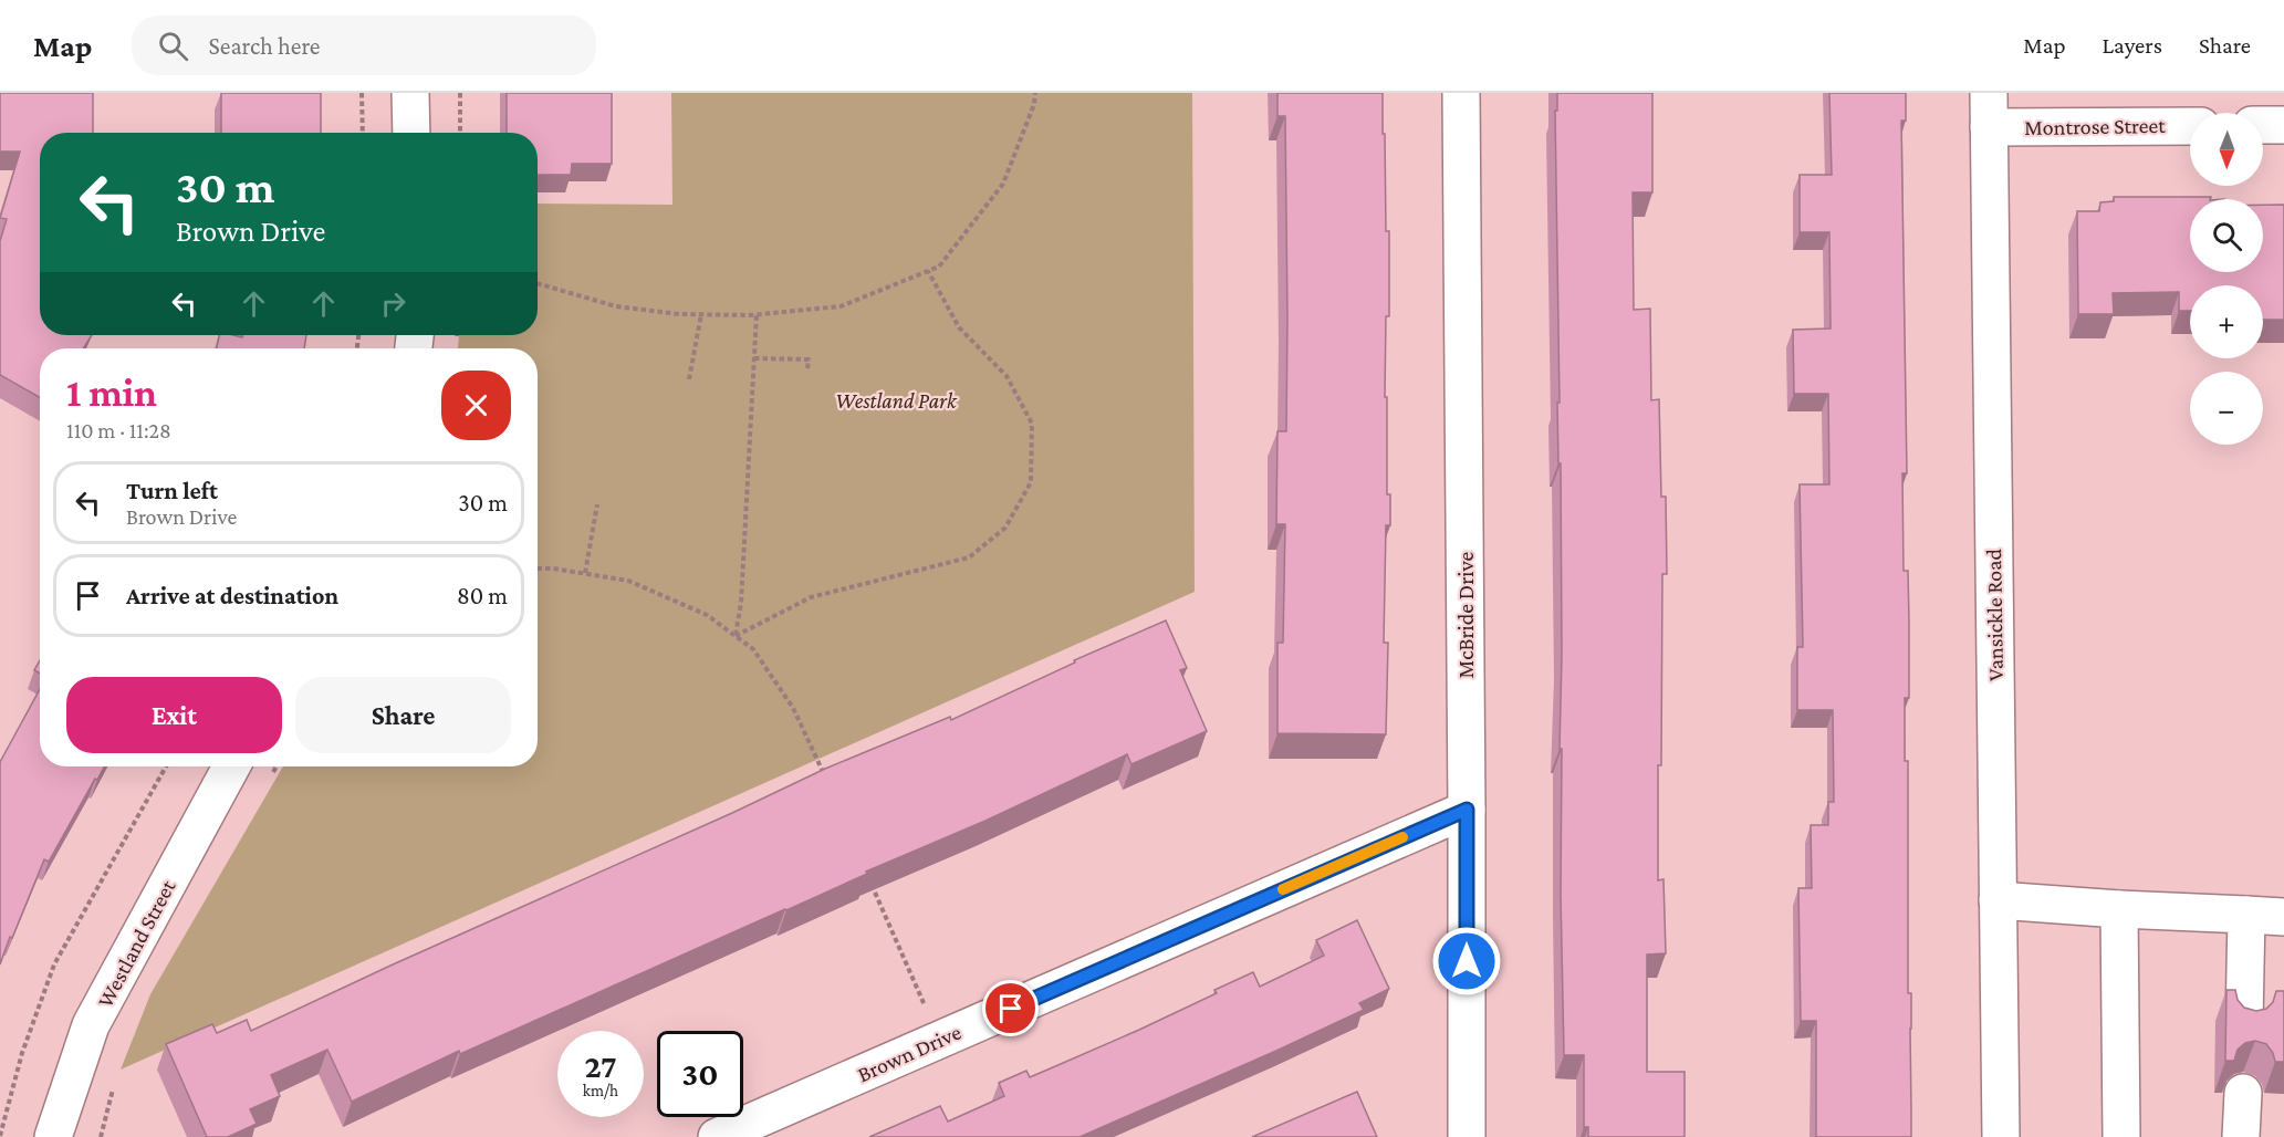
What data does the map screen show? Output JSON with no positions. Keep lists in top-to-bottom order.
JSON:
{
  "streets": {
    "street": [
      "Montrose Street",
      "McBride Drive",
      "Vansickle Road",
      "Westland Street",
      "Brown Drive"
    ]
  },
  "crossings": [
    ["Montrose Street", "Vansickle Road"],
    ["McBride Drive", "Brown Drive"]
  ],
  "parks": ["Westland Park"],
  "north": "bottom",
  "page": {
    "header": "Map",
    "search": "Search here",
    "nav": ["Map", "Layers", "Share"],
    "map_buttons": ["+", "−"],
    "turn": ["30 m", "Brown Drive"],
    "heading": ["1 min", "110 m · 11:28"],
    "list": [
      {
        "name": "Turn left",
        "note": "Brown Drive",
        "value": "30 m"
      },
      {
        "name": "Arrive at destination",
        "value": "80 m"
      }
    ],
    "buttons": ["Exit", "Share"],
    "speed": "27 km/h",
    "limit": "30"
  }
}
